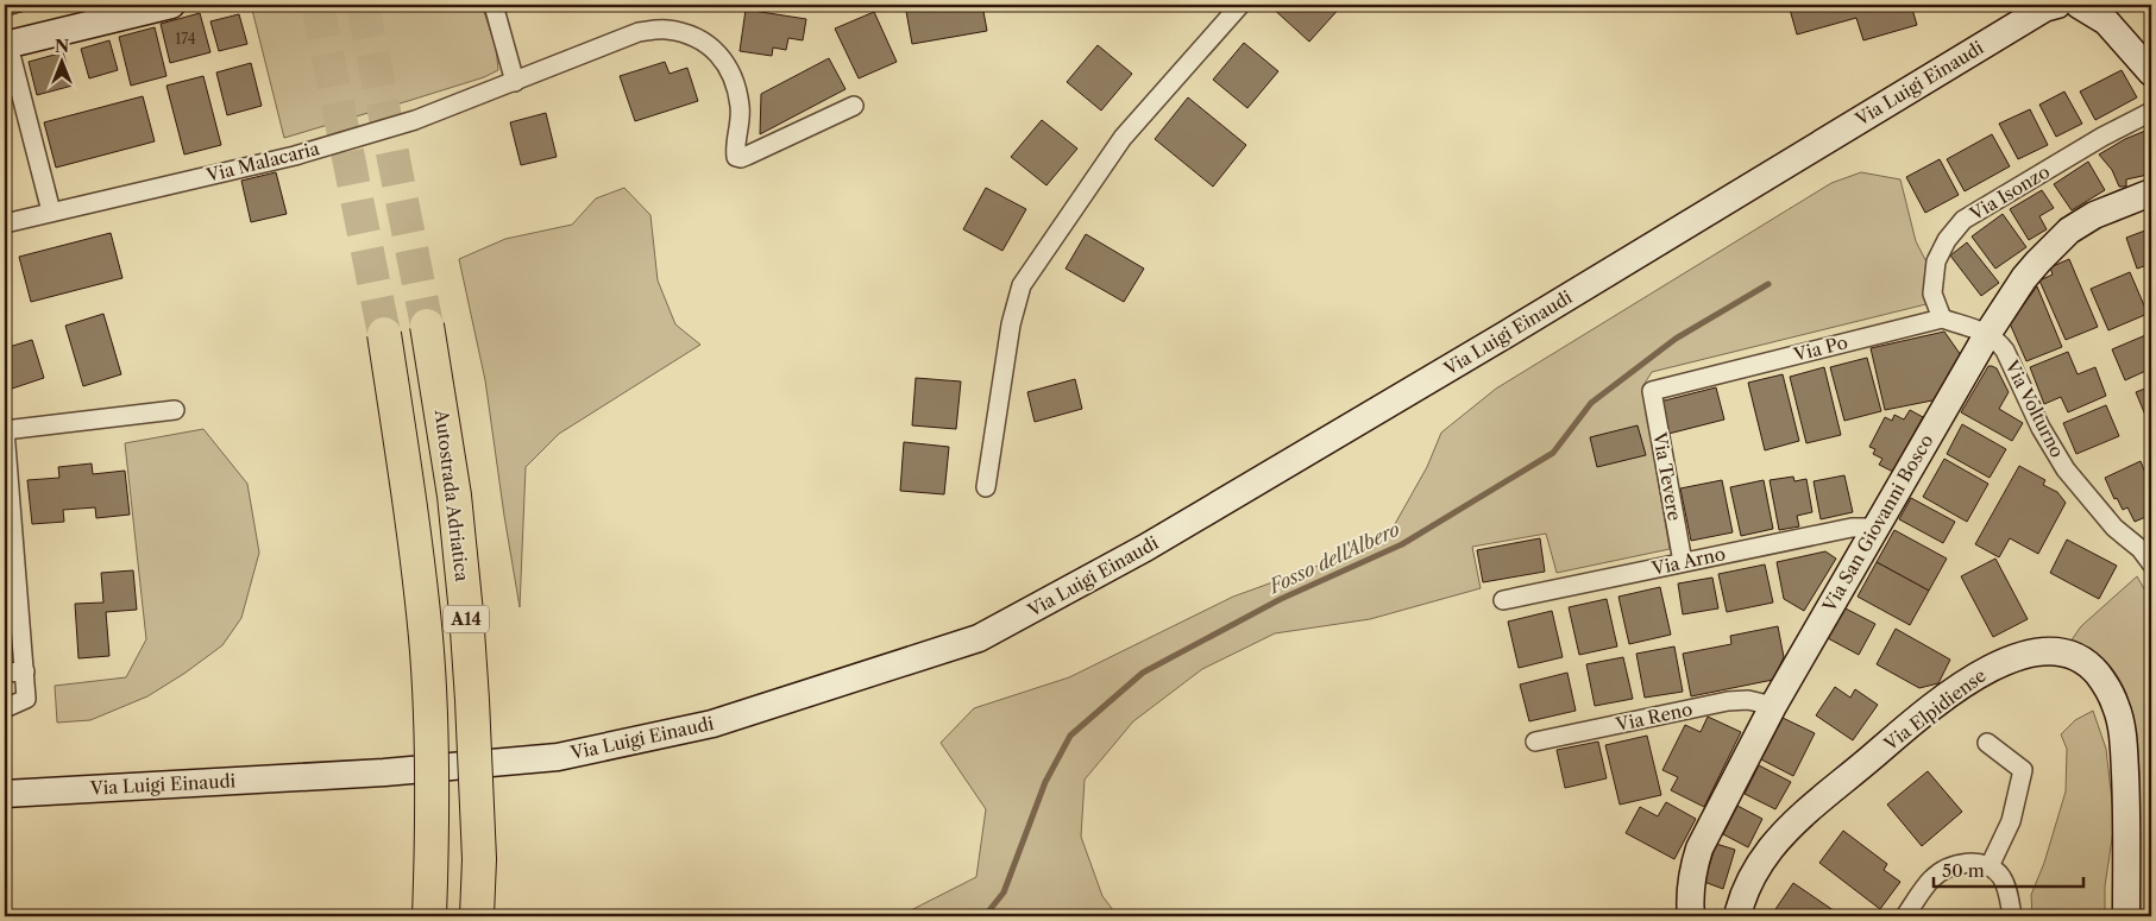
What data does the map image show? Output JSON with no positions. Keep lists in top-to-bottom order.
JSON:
{
  "streets": {
    "highway": ["Autostrada Adriatica", "A14"],
    "street": [
      "Via Luigi Einaudi",
      "Via Malacaria",
      "Via Isonzo",
      "Via Po",
      "Via Volturno",
      "Via Tevere",
      "Via San Giovanni Bosco",
      "Via Arno",
      "Via Elpidiense",
      "Via Reno"
    ]
  },
  "crossings": [
    ["Via Isonzo", "Via Po"],
    ["Via Po", "Via Tevere"],
    ["Via Volturno", "Via San Giovanni Bosco"],
    ["Via Tevere", "Via Arno"],
    ["Via San Giovanni Bosco", "Via Arno"],
    ["Via San Giovanni Bosco", "Via Reno"]
  ],
  "water": ["Fosso dell'Albero"],
  "house_numbers": ["174"],
  "scale_bar": "50 m",
  "north": "top"
}
